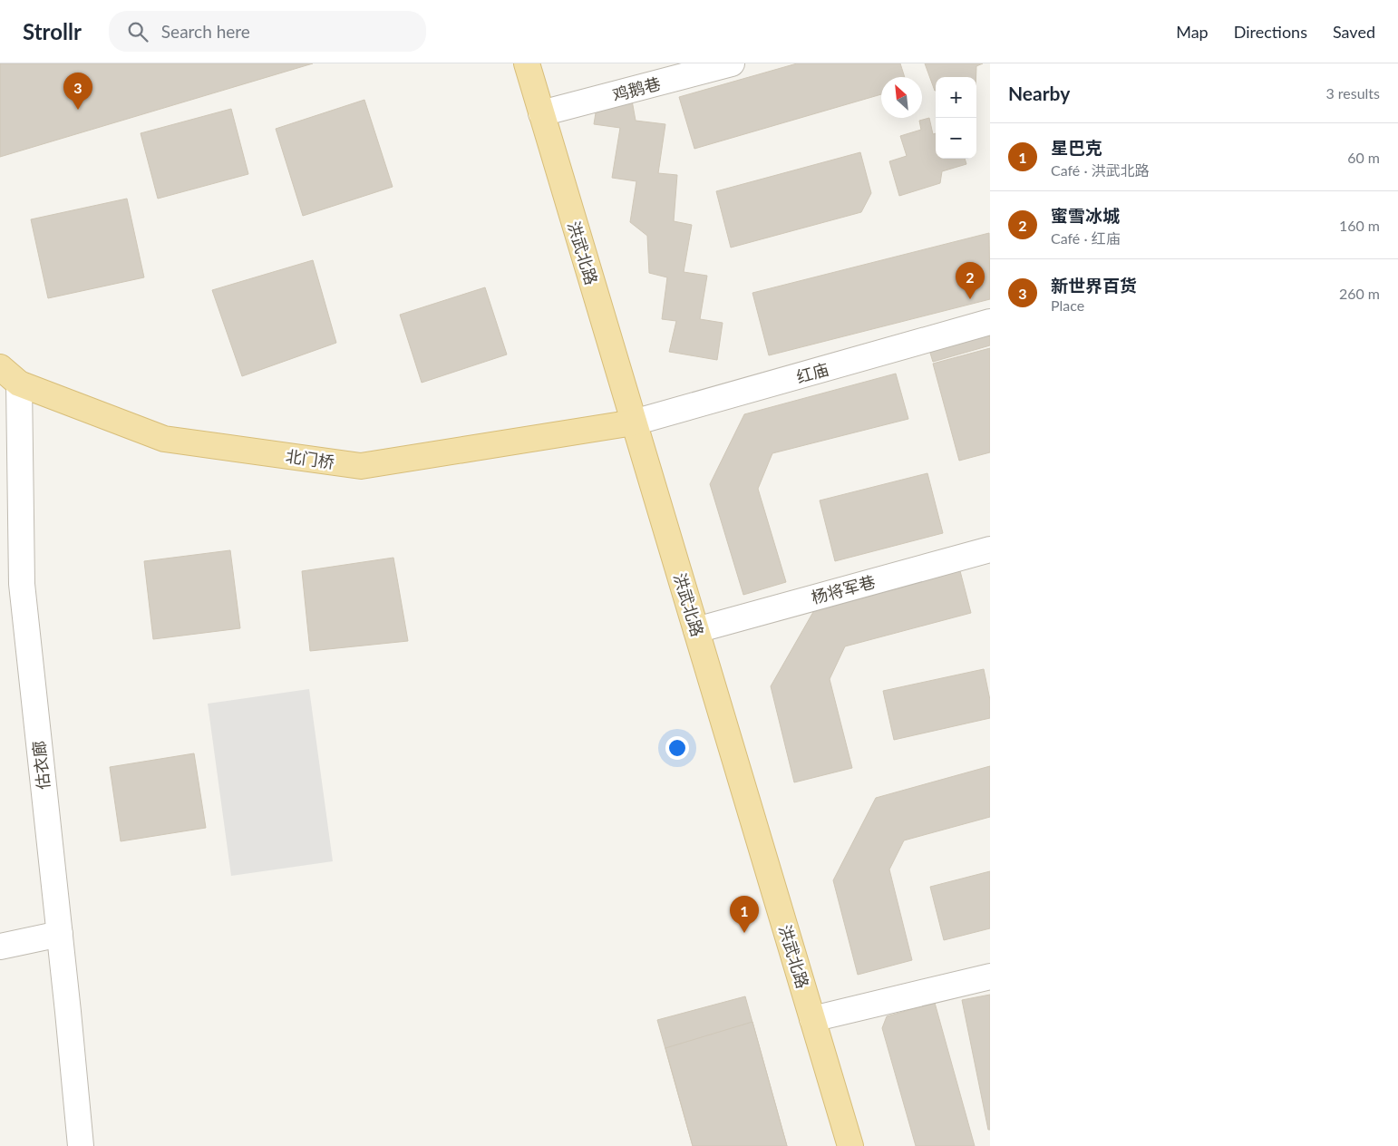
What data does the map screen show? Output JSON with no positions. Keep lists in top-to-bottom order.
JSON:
{
  "streets": {
    "main road": ["洪武北路", "北门桥"],
    "street": [
      "鸡鹅巷",
      "红庙",
      "杨将军巷",
      "估衣廊"
    ]
  },
  "crossings": [
    ["鸡鹅巷", "洪武北路"],
    ["洪武北路", "红庙"],
    ["洪武北路", "北门桥"],
    ["洪武北路", "杨将军巷"],
    ["红庙", "北门桥"],
    ["北门桥", "估衣廊"]
  ],
  "north": "top left",
  "page": {
    "header": "Strollr",
    "search": "Search here",
    "nav": ["Map", "Directions", "Saved"],
    "heading": ["Nearby", "3 results"],
    "pins": ["3", "2", "1"],
    "map_buttons": ["+", "−"],
    "list": [
      {
        "mark": "1",
        "name": "星巴克",
        "note": "Café · 洪武北路",
        "value": "60 m"
      },
      {
        "mark": "2",
        "name": "蜜雪冰城",
        "note": "Café · 红庙",
        "value": "160 m"
      },
      {
        "mark": "3",
        "name": "新世界百货",
        "note": "Place",
        "value": "260 m"
      }
    ]
  }
}
